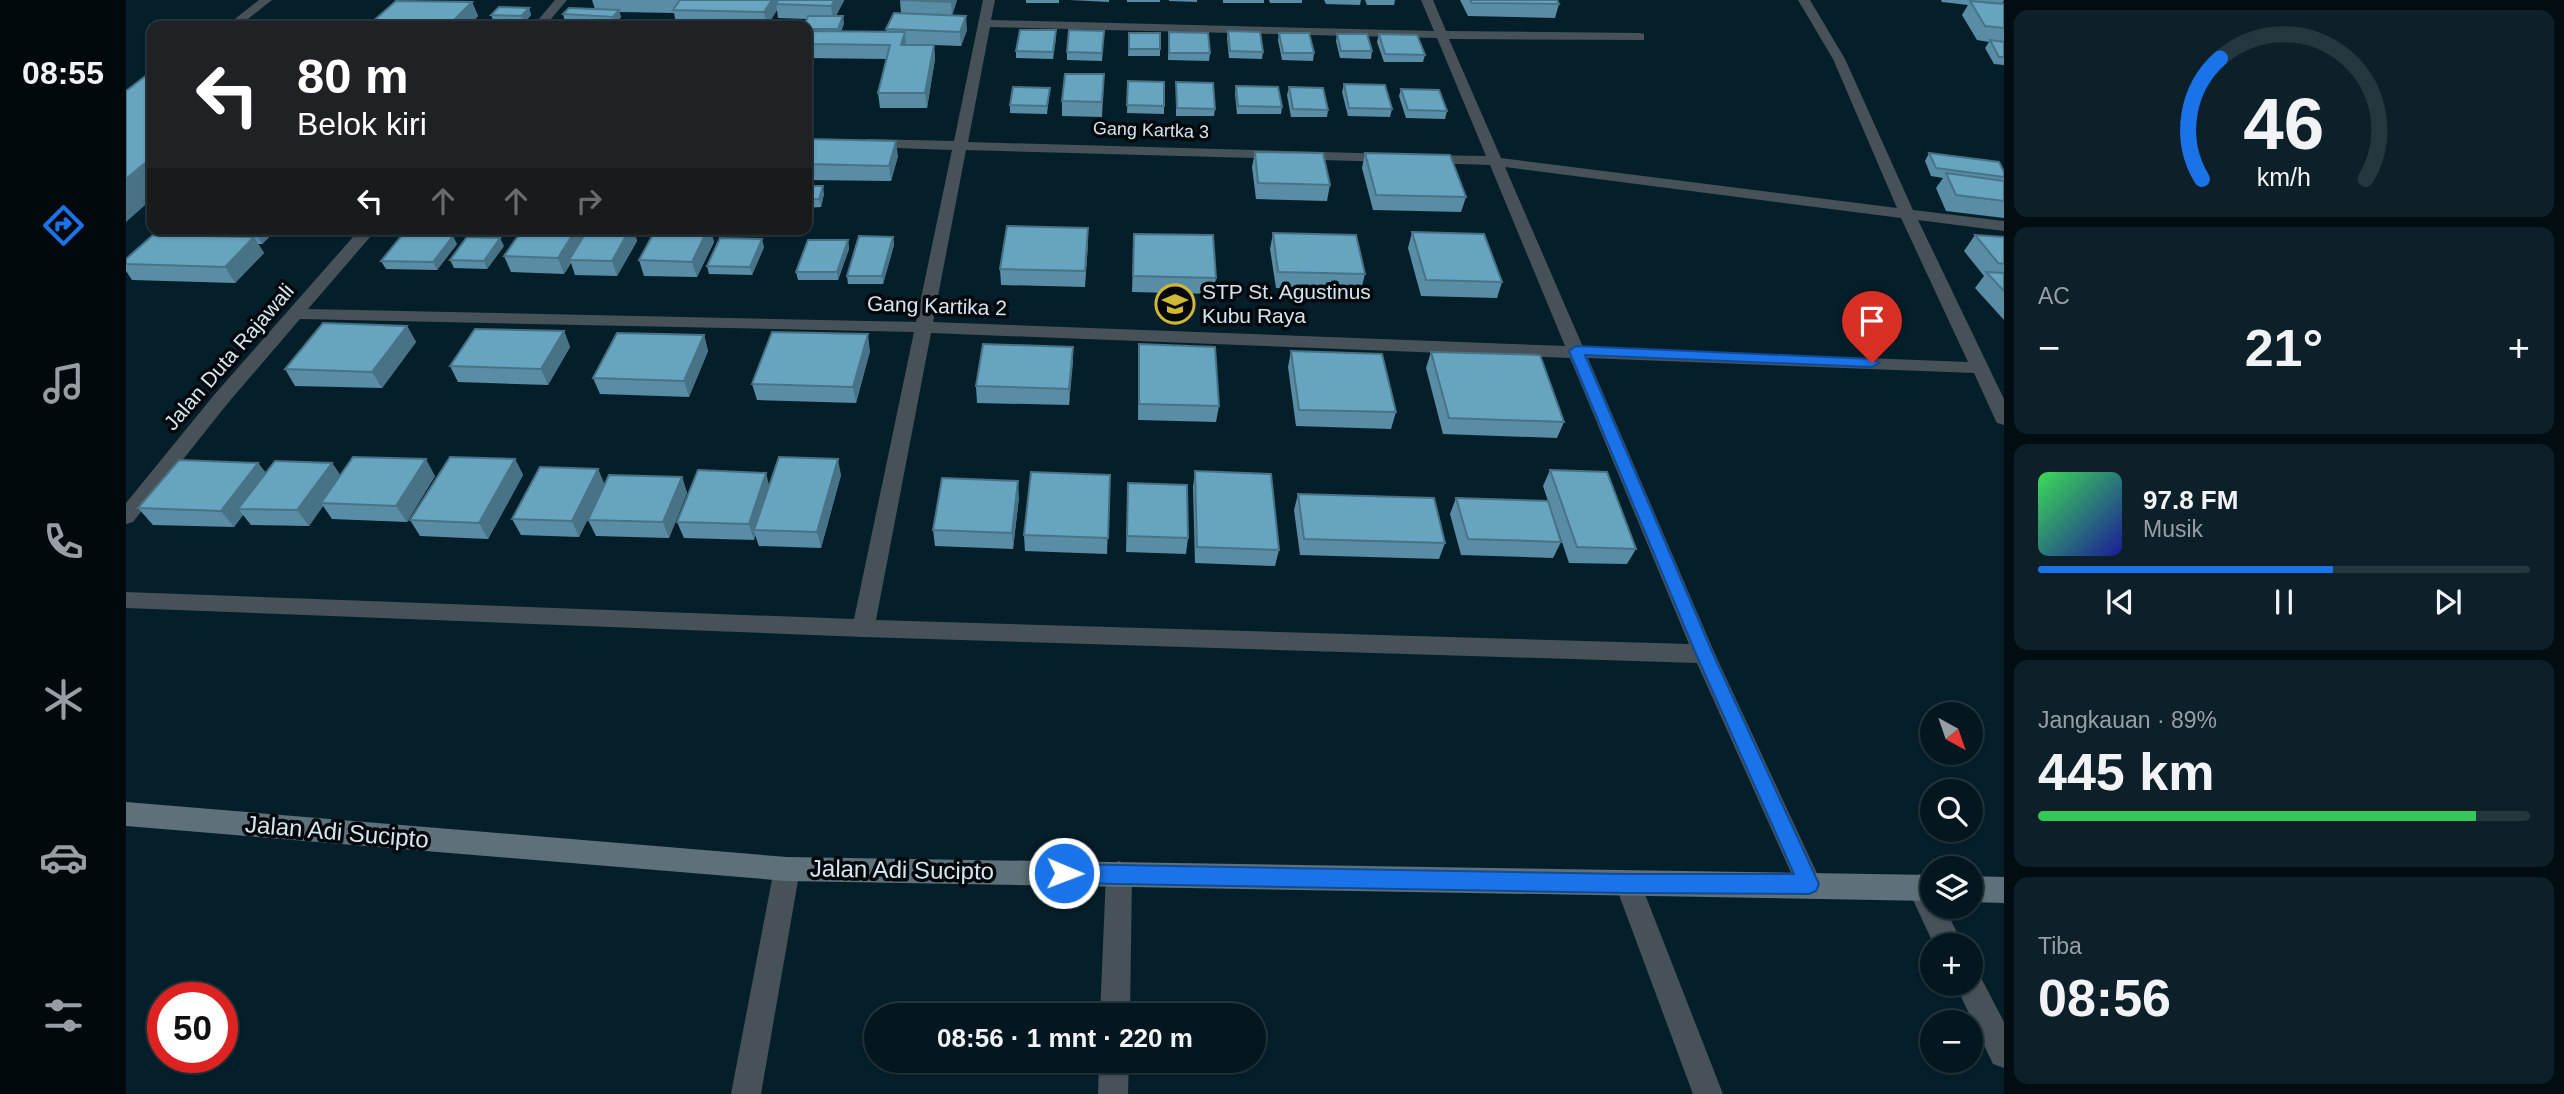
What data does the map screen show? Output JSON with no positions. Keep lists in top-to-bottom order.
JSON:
{
  "streets": {
    "main road": ["Jalan Adi Sucipto"],
    "street": ["Gang Kartka 3", "Gang Kartika 2", "Jalan Duta Rajawali"]
  },
  "crossings": [
    ["Gang Kartika 2", "Jalan Duta Rajawali"]
  ],
  "places": {
    "school or university": ["STP St. Agustinus Kubu Raya"]
  },
  "north": "bottom right",
  "page": {
    "tabs": "08:55",
    "turn": ["80 m", "Belok kiri"],
    "tile": [
      "AC",
      ["Jangkauan · 89%", "445 km"],
      ["Tiba", "08:56"]
    ],
    "heat": ["−", "21°", "+"],
    "song": ["97.8 FM", "Musik"],
    "map_buttons": ["+", "−"],
    "limit": "50",
    "trip": "08:56 · 1 mnt · 220 m",
    "gauge": ["46", "km/h"]
  }
}
